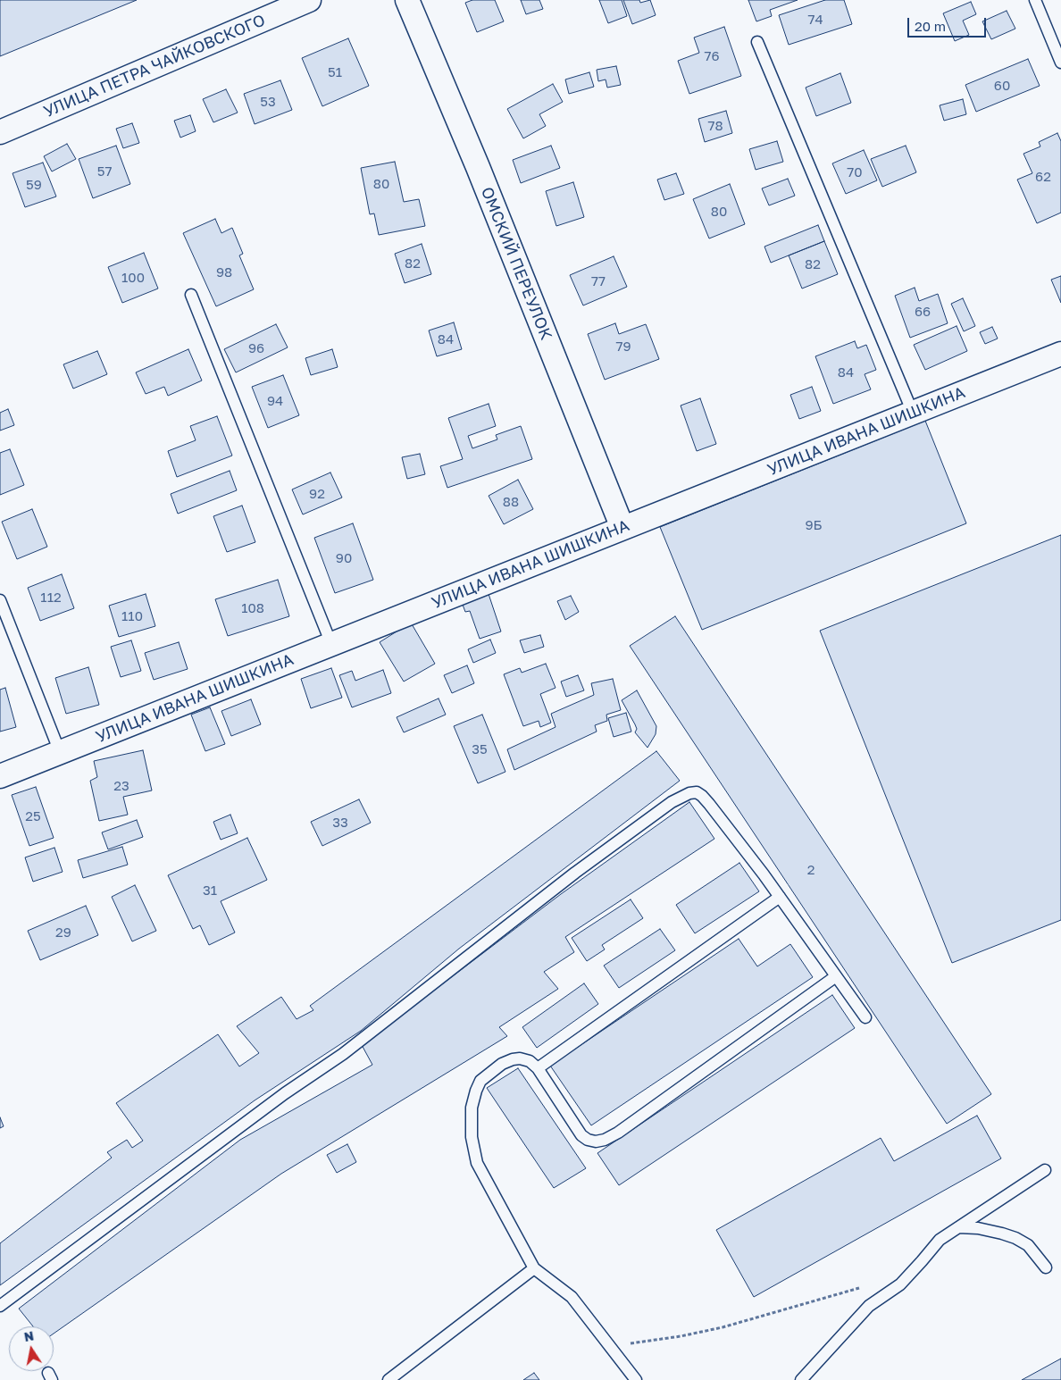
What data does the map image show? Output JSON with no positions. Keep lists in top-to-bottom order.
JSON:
{
  "streets": {
    "street": ["УЛИЦА ПЕТРА ЧАЙКОВСКОГО", "ОМСКИЙ ПЕРЕУЛОК", "УЛИЦА ИВАНА ШИШКИНА"]
  },
  "crossings": [
    ["ОМСКИЙ ПЕРЕУЛОК", "УЛИЦА ИВАНА ШИШКИНА"]
  ],
  "house_numbers": [
    "74",
    "76",
    "51",
    "60",
    "53",
    "78",
    "57",
    "70",
    "62",
    "80",
    "59",
    "80",
    "82",
    "82",
    "98",
    "100",
    "77",
    "66",
    "84",
    "79",
    "96",
    "84",
    "94",
    "92",
    "88",
    "9Б",
    "90",
    "112",
    "108",
    "110",
    "35",
    "23",
    "25",
    "33",
    "2",
    "31",
    "29"
  ],
  "scale_bar": "20 m",
  "north": "top"
}
